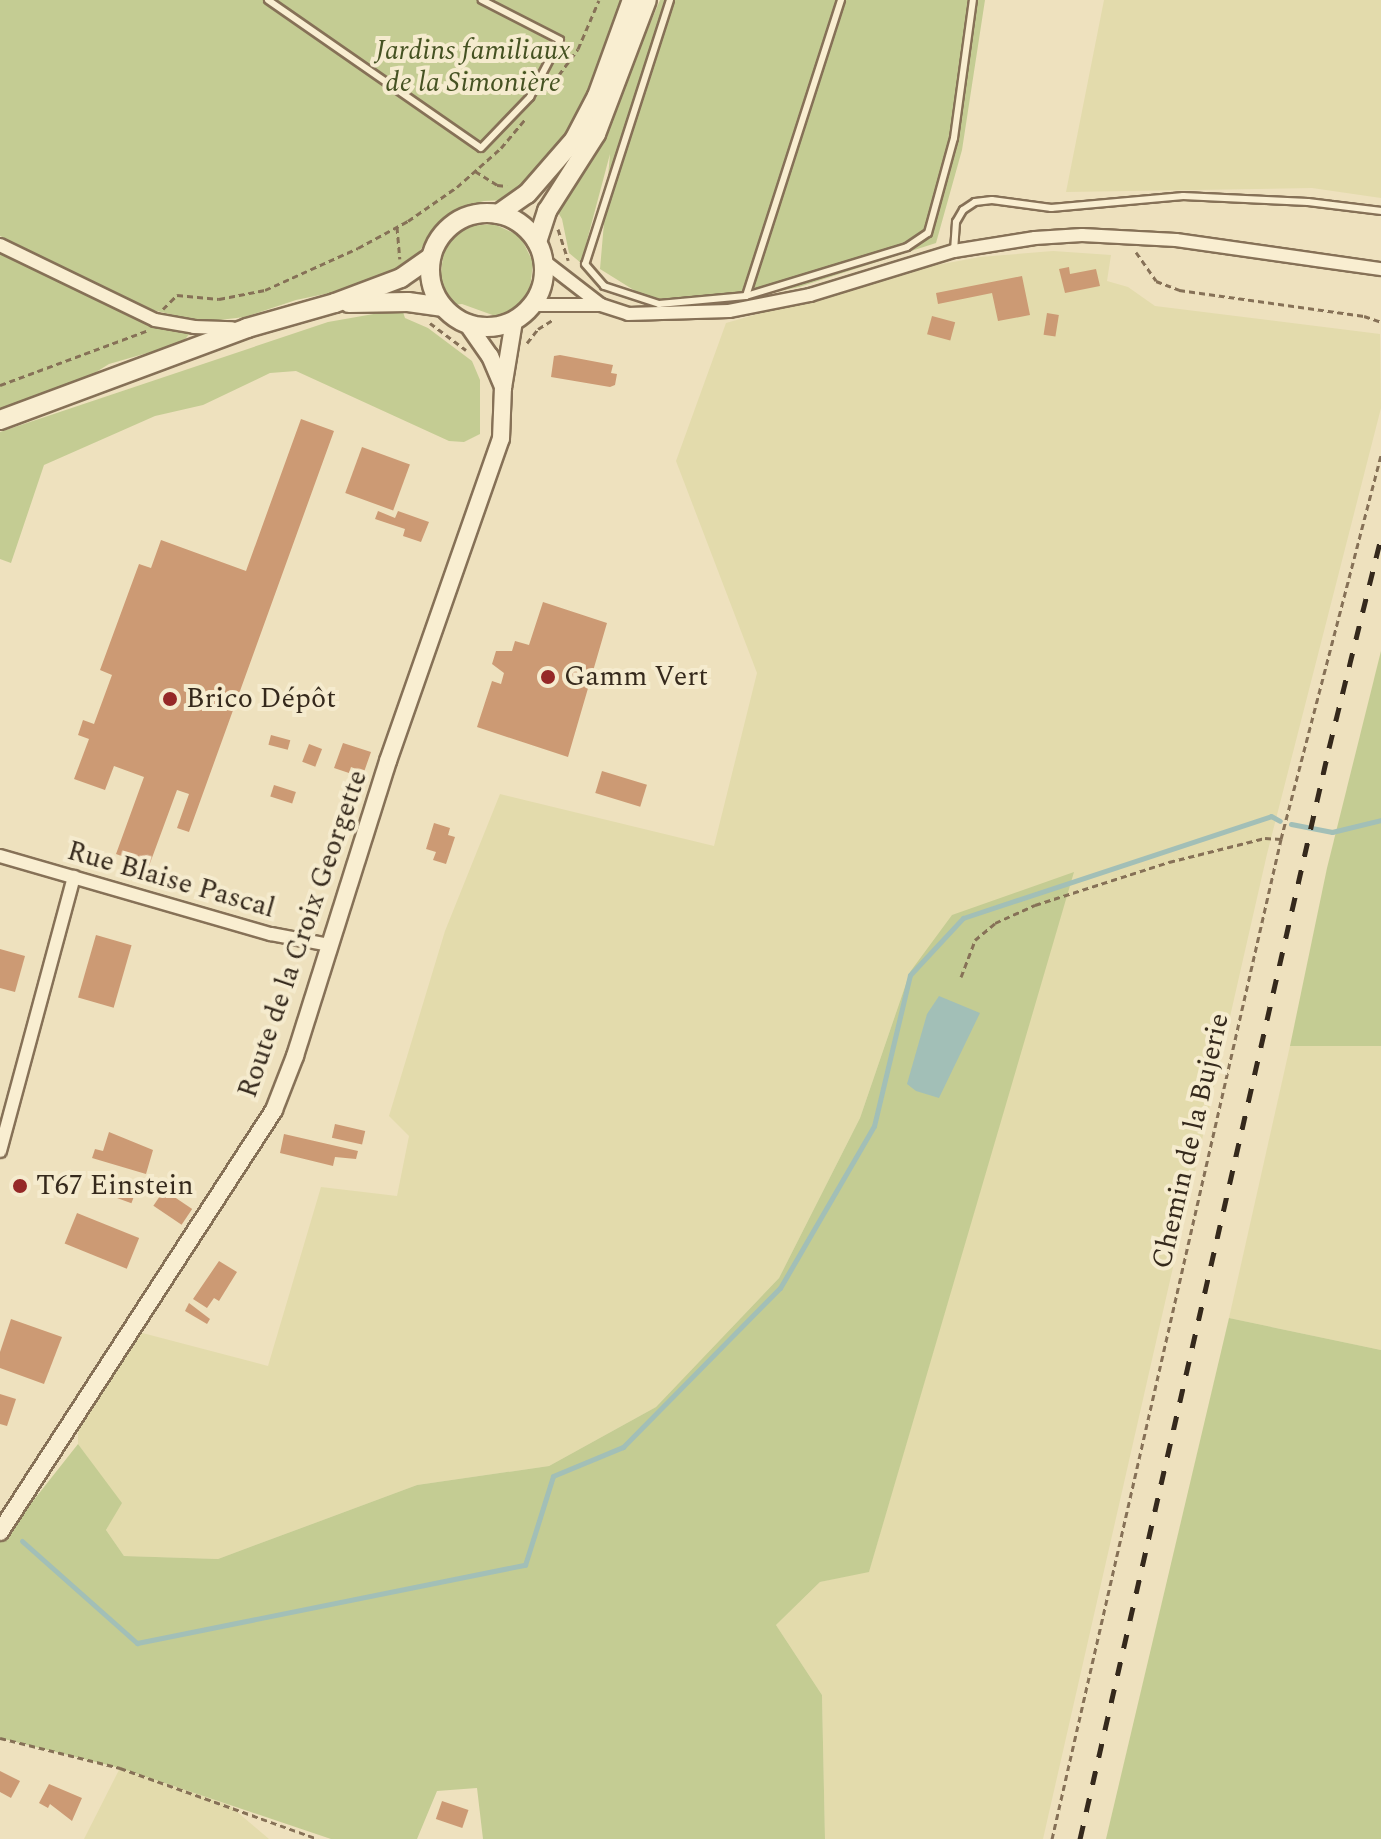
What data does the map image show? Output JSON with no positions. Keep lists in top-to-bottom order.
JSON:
{
  "streets": {
    "street": ["Rue Blaise Pascal", "Route de la Croix Georgette"],
    "path": ["Chemin de la Bujerie"]
  },
  "crossings": [
    ["Rue Blaise Pascal", "Route de la Croix Georgette"]
  ],
  "parks": ["Jardins familiaux de la Simonière"],
  "places": ["Gamm Vert", "Brico Dépôt", "T67 Einstein"]
}
